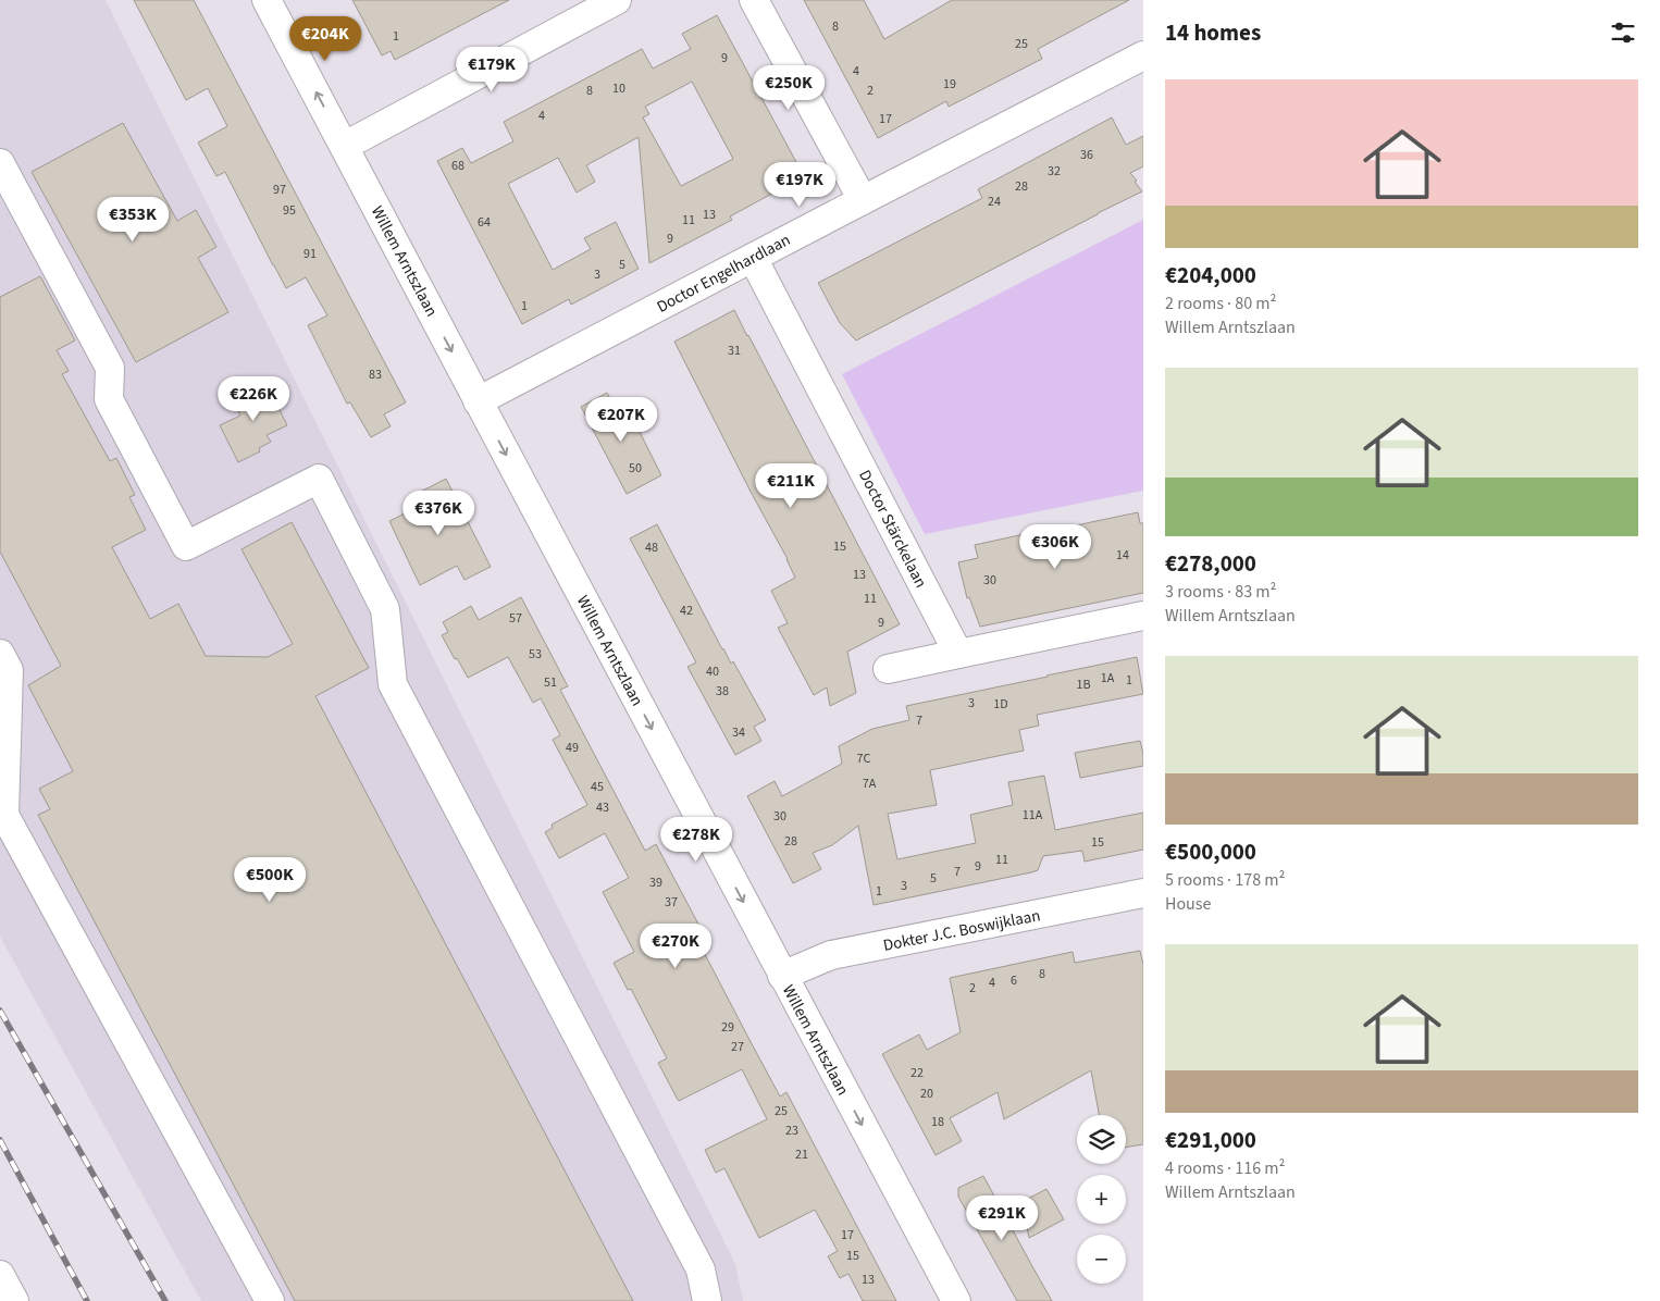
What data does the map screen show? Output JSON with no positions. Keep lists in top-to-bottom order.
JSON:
{
  "streets": {
    "street": [
      "Willem Arntszlaan",
      "Doctor Engelhardlaan",
      "Doctor Stärckelaan",
      "Dokter J.C. Boswijklaan"
    ]
  },
  "crossings": [
    ["Willem Arntszlaan", "Doctor Engelhardlaan"],
    ["Willem Arntszlaan", "Dokter J.C. Boswijklaan"],
    ["Doctor Engelhardlaan", "Doctor Stärckelaan"]
  ],
  "house_numbers": [
    "8",
    "1",
    "25",
    "9",
    "4",
    "19",
    "10",
    "8",
    "2",
    "4",
    "17",
    "36",
    "68",
    "32",
    "28",
    "97",
    "24",
    "95",
    "13",
    "11",
    "64",
    "9",
    "91",
    "5",
    "3",
    "1",
    "31",
    "83",
    "50",
    "15",
    "48",
    "14",
    "13",
    "30",
    "11",
    "42",
    "57",
    "9",
    "53",
    "40",
    "1A",
    "1",
    "51",
    "1B",
    "38",
    "3",
    "1D",
    "7",
    "34",
    "49",
    "7C",
    "7A",
    "45",
    "43",
    "11A",
    "30",
    "28",
    "15",
    "11",
    "9",
    "7",
    "5",
    "39",
    "3",
    "1",
    "37",
    "8",
    "6",
    "4",
    "2",
    "29",
    "27",
    "22",
    "20",
    "25",
    "18",
    "23",
    "21",
    "17",
    "15",
    "13"
  ],
  "page": {
    "heading": "14 homes",
    "price": [
      "€204K",
      "€179K",
      "€250K",
      "€197K",
      "€353K",
      "€226K",
      "€207K",
      "€211K",
      "€376K",
      "€306K",
      "€278K",
      "€500K",
      "€270K",
      "€291K"
    ],
    "list": [
      {
        "name": "€204,000",
        "note": "2 rooms · 80 m² · Willem Arntszlaan"
      },
      {
        "name": "€278,000",
        "note": "3 rooms · 83 m² · Willem Arntszlaan"
      },
      {
        "name": "€500,000",
        "note": "5 rooms · 178 m² · House"
      },
      {
        "name": "€291,000",
        "note": "4 rooms · 116 m² · Willem Arntszlaan"
      }
    ],
    "map_buttons": ["+", "−"]
  }
}
